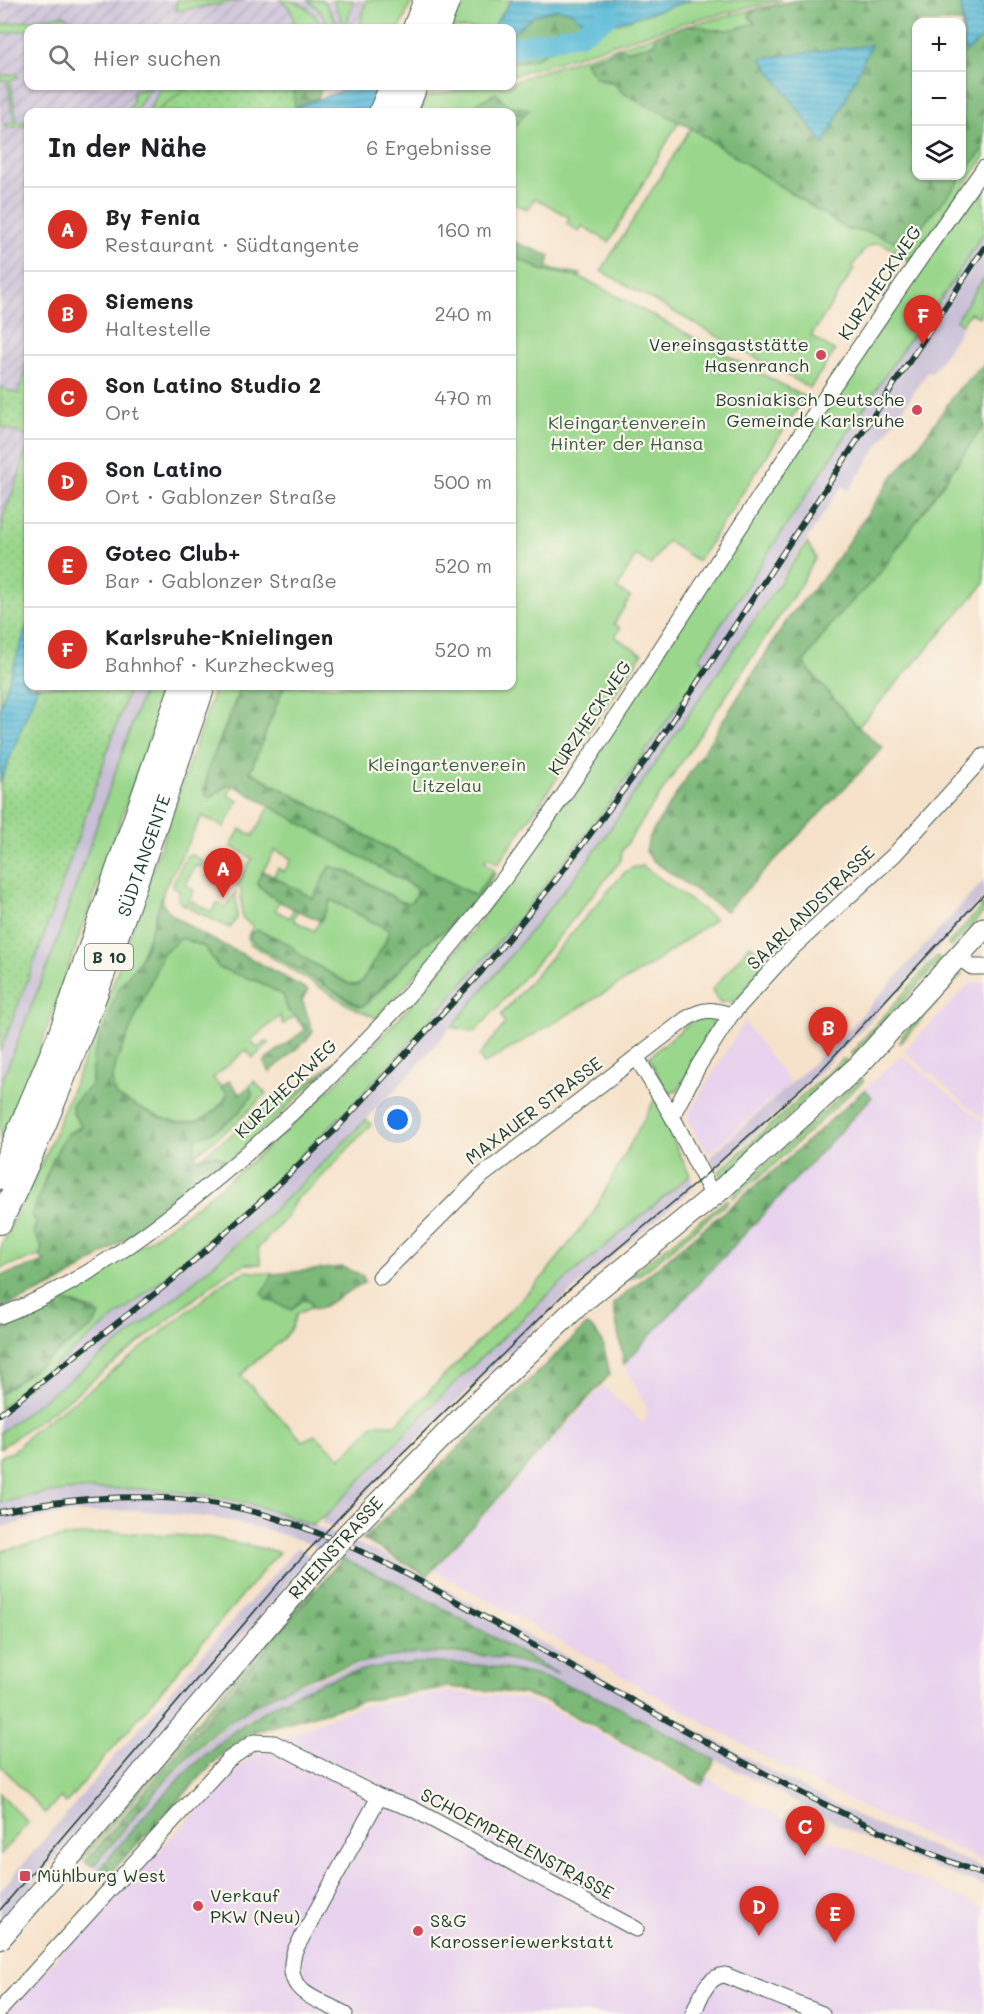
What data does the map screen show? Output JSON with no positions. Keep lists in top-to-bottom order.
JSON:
{
  "streets": {
    "highway": ["SÜDTANGENTE", "B 10"],
    "main road": ["RHEINSTRASSE"],
    "street": [
      "KURZHECKWEG",
      "SAARLANDSTRASSE",
      "MAXAUER STRASSE",
      "SCHOEMPERLENSTRASSE"
    ]
  },
  "crossings": [
    ["SAARLANDSTRASSE", "MAXAUER STRASSE"]
  ],
  "parks": ["Kleingartenverein Hinter der Hansa", "Kleingartenverein Litzelau"],
  "places": {
    "other": [
      "Vereinsgaststätte Hasenranch",
      "Bosniakisch Deutsche Gemeinde Karlsruhe",
      "Verkauf PKW (Neu)",
      "S&G Karosseriewerkstatt"
    ],
    "transit": ["Mühlburg West"]
  },
  "page": {
    "map_buttons": ["+", "−"],
    "search": "Hier suchen",
    "heading": ["In der Nähe", "6 Ergebnisse"],
    "list": [
      {
        "mark": "A",
        "name": "By Fenia",
        "note": "Restaurant · Südtangente",
        "value": "160 m"
      },
      {
        "mark": "B",
        "name": "Siemens",
        "note": "Haltestelle",
        "value": "240 m"
      },
      {
        "mark": "C",
        "name": "Son Latino Studio 2",
        "note": "Ort",
        "value": "470 m"
      },
      {
        "mark": "D",
        "name": "Son Latino",
        "note": "Ort · Gablonzer Straße",
        "value": "500 m"
      },
      {
        "mark": "E",
        "name": "Gotec Club+",
        "note": "Bar · Gablonzer Straße",
        "value": "520 m"
      },
      {
        "mark": "F",
        "name": "Karlsruhe-Knielingen",
        "note": "Bahnhof · Kurzheckweg",
        "value": "520 m"
      }
    ],
    "pins": [
      "F",
      "A",
      "B",
      "C",
      "D",
      "E"
    ]
  }
}
